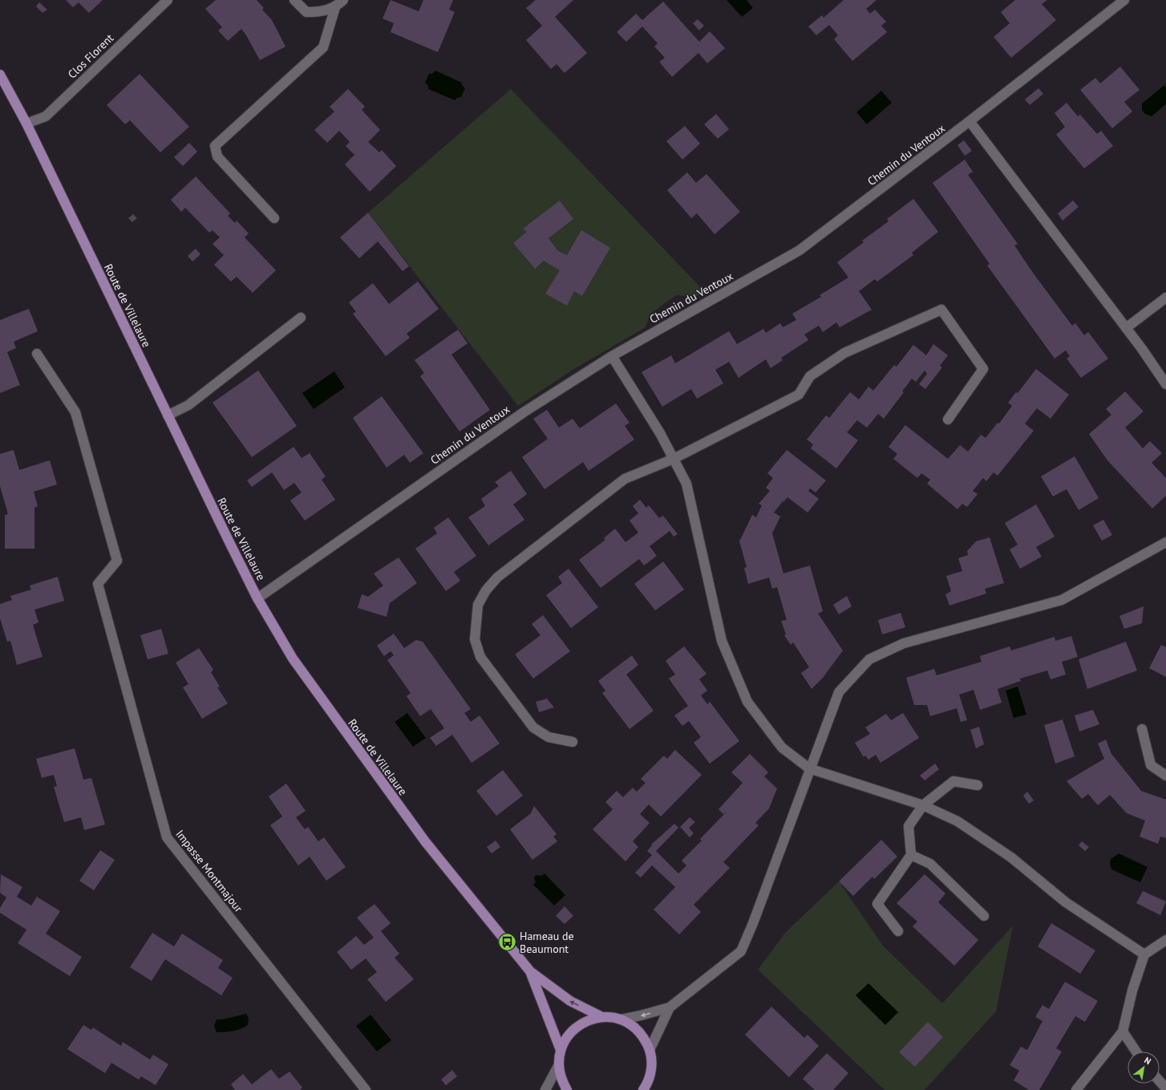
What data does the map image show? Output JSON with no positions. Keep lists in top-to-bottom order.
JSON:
{
  "streets": {
    "main road": ["Route de Villelaure"],
    "street": ["Clos Florent", "Chemin du Ventoux", "Impasse Montmajour"]
  },
  "crossings": [
    ["Clos Florent", "Route de Villelaure"],
    ["Chemin du Ventoux", "Route de Villelaure"]
  ],
  "places": {
    "bus stop": ["Hameau de Beaumont"]
  },
  "north": "top right"
}
